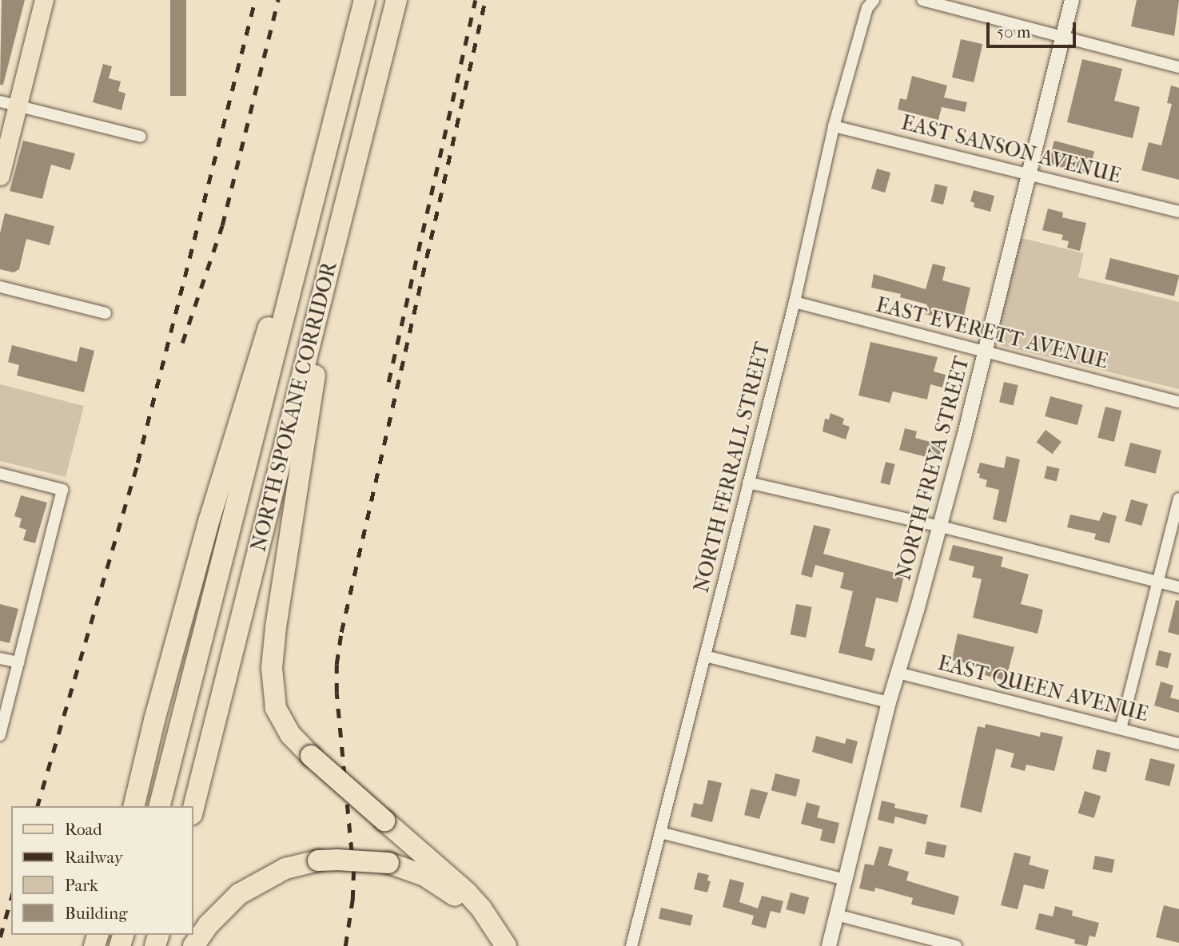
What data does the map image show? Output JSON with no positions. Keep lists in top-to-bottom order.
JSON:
{
  "streets": {
    "highway": ["NORTH SPOKANE CORRIDOR"],
    "street": [
      "EAST SANSON AVENUE",
      "EAST EVERETT AVENUE",
      "NORTH FERRALL STREET",
      "NORTH FREYA STREET",
      "EAST QUEEN AVENUE"
    ]
  },
  "crossings": [
    ["EAST SANSON AVENUE", "NORTH FERRALL STREET"],
    ["EAST SANSON AVENUE", "NORTH FREYA STREET"],
    ["EAST EVERETT AVENUE", "NORTH FERRALL STREET"],
    ["EAST EVERETT AVENUE", "NORTH FREYA STREET"],
    ["NORTH FREYA STREET", "EAST QUEEN AVENUE"]
  ],
  "legend": [
    "Road",
    "Railway",
    "Park",
    "Building"
  ],
  "scale_bar": "50 m"
}
